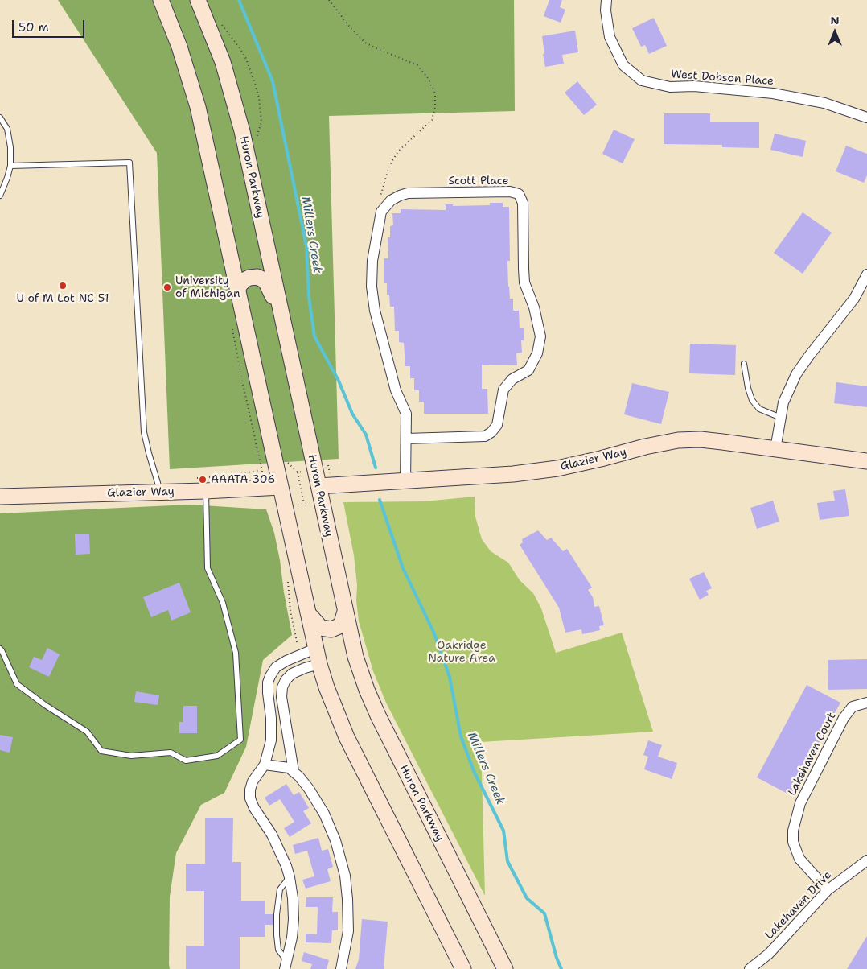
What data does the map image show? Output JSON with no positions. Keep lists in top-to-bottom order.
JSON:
{
  "streets": {
    "main road": ["Huron Parkway", "Glazier Way"],
    "street": [
      "West Dobson Place",
      "Scott Place",
      "Lakehaven Court",
      "Lakehaven Drive"
    ]
  },
  "crossings": [
    ["Huron Parkway", "Glazier Way"],
    ["Lakehaven Court", "Lakehaven Drive"]
  ],
  "water": ["Millers Creek"],
  "parks": ["Oakridge Nature Area"],
  "places": ["U of M Lot NC 51", "University of Michigan", "AAATA 306"],
  "scale_bar": "50 m",
  "north": "top"
}
